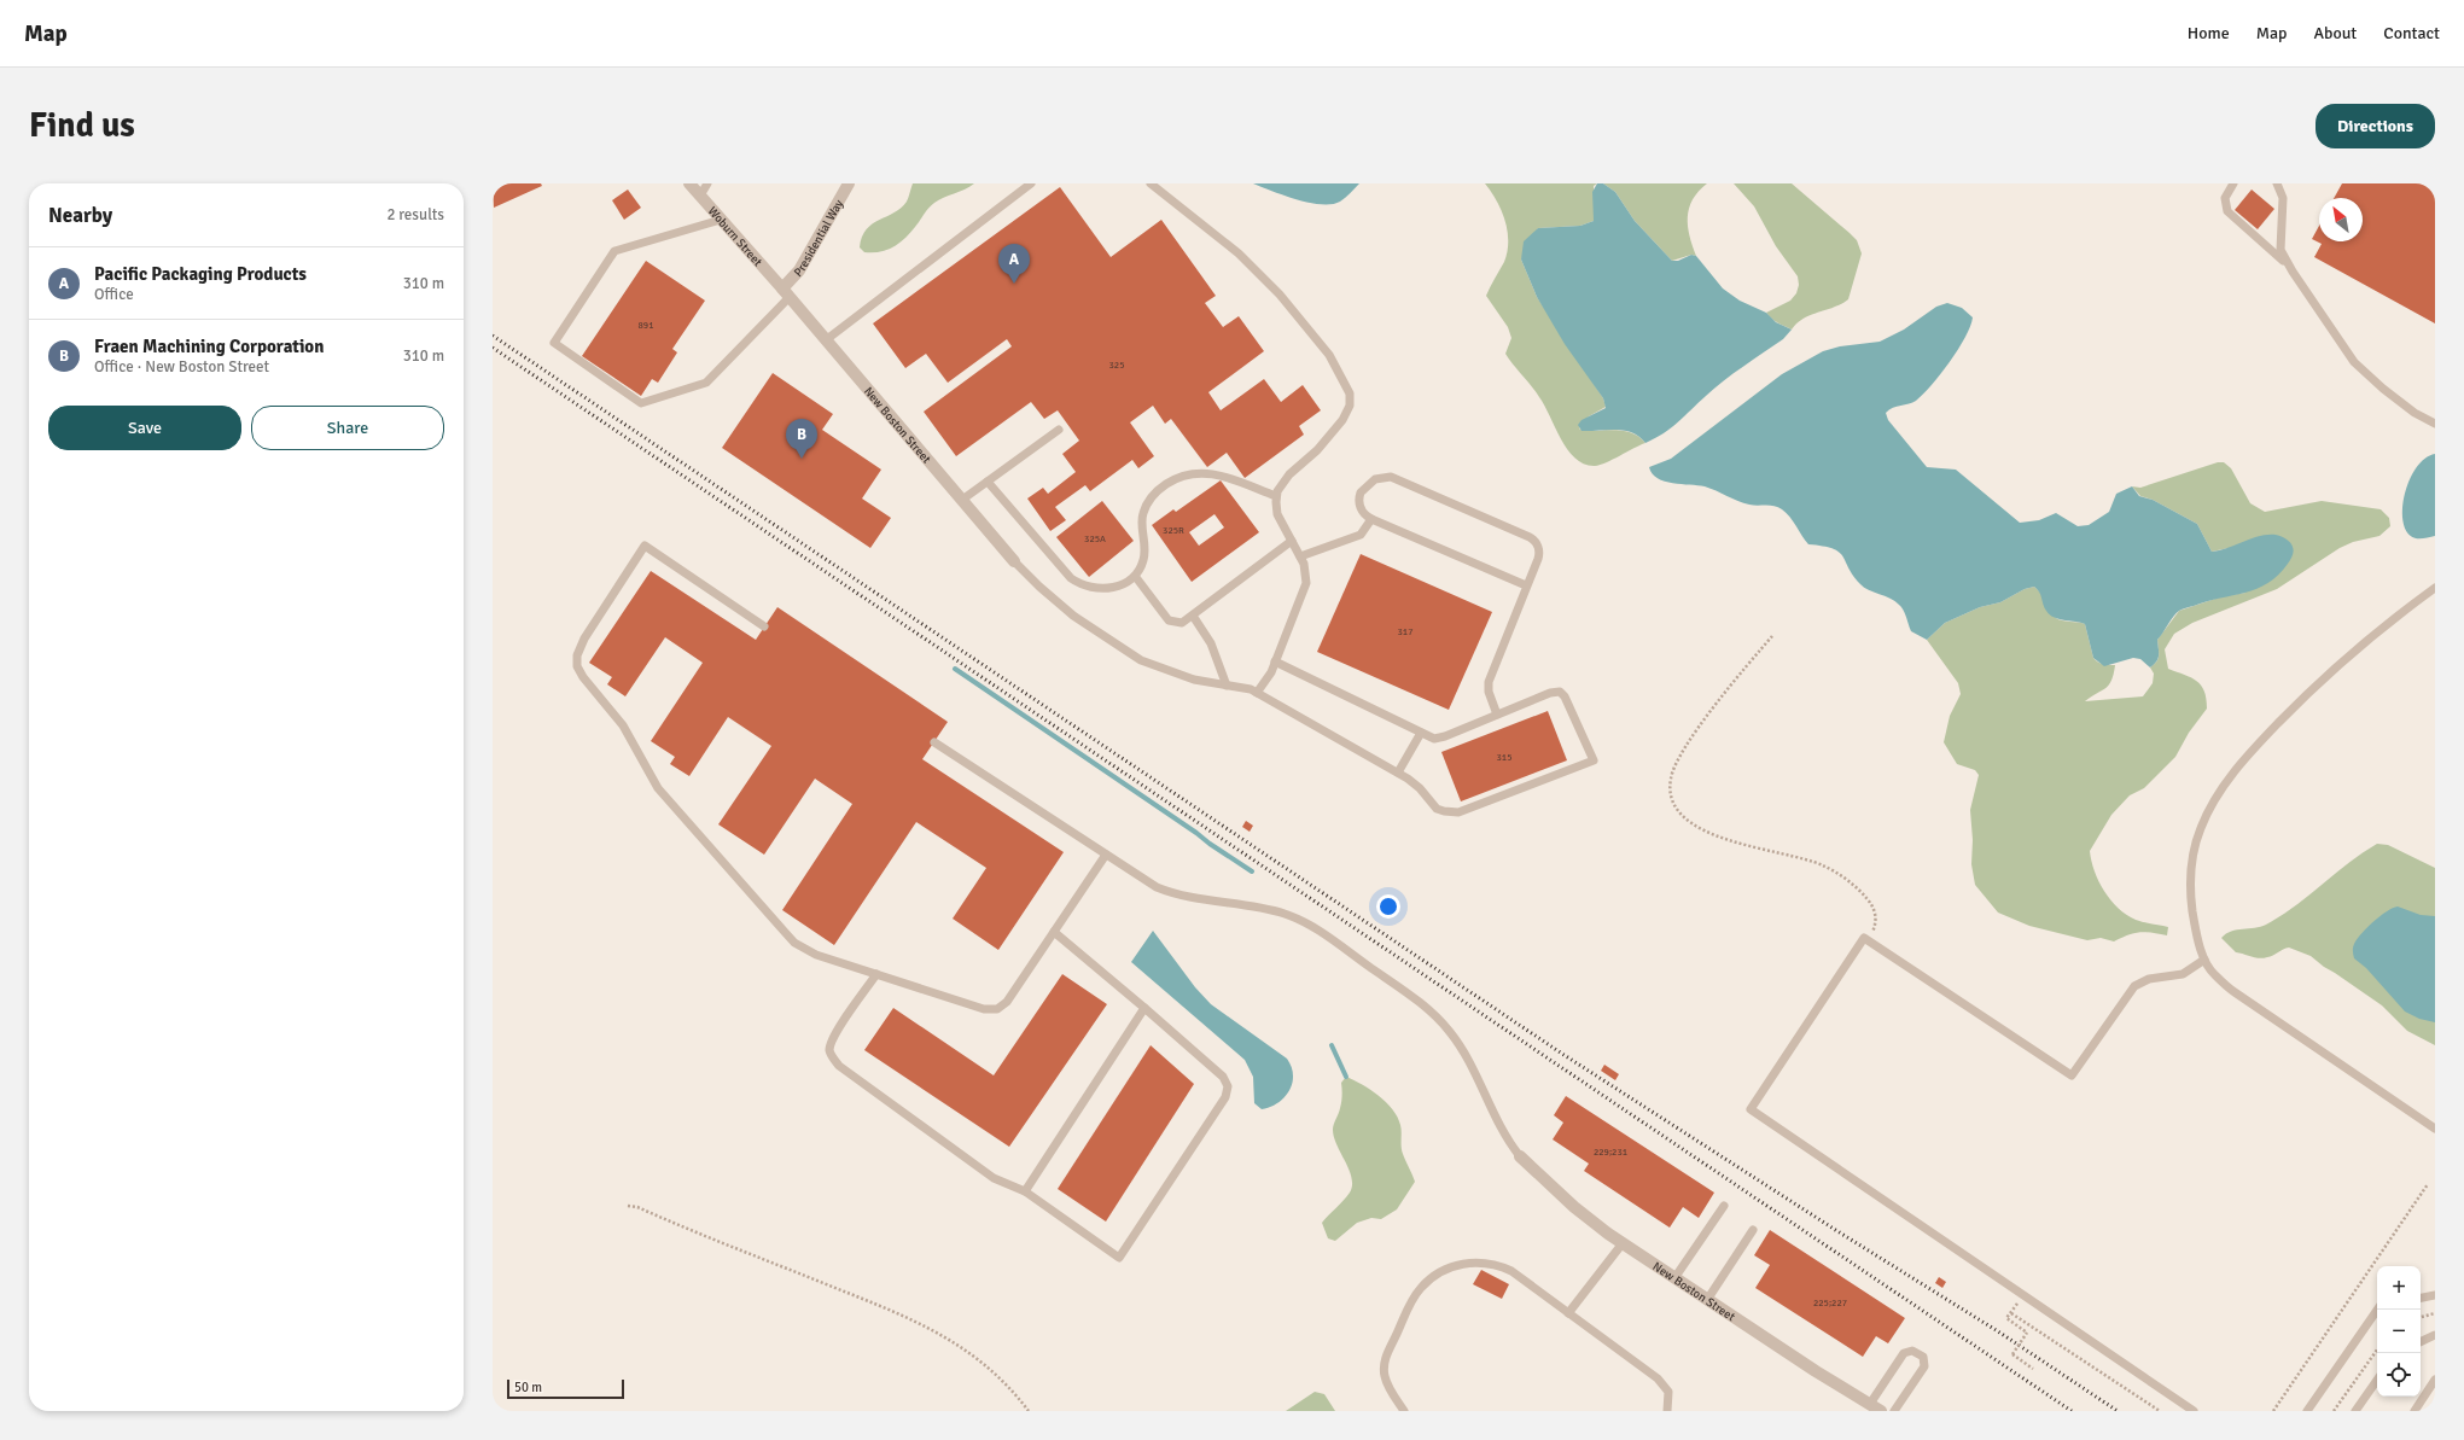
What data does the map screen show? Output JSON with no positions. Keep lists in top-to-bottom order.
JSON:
{
  "streets": {
    "street": ["Woburn Street", "Presidential Way", "New Boston Street"]
  },
  "crossings": [
    ["Woburn Street", "Presidential Way"],
    ["Woburn Street", "New Boston Street"],
    ["Presidential Way", "New Boston Street"]
  ],
  "house_numbers": [
    "891",
    "325",
    "325R",
    "325A",
    "317",
    "315",
    "229;231",
    "225;227"
  ],
  "scale_bar": "50 m",
  "north": "top left",
  "page": {
    "header": "Map",
    "nav": [
      "Home",
      "Map",
      "About",
      "Contact"
    ],
    "buttons": [
      "Directions",
      ["Save", "Share"]
    ],
    "title": "Find us",
    "heading": ["Nearby", "2 results"],
    "pins": ["A", "B"],
    "list": [
      {
        "mark": "A",
        "name": "Pacific Packaging Products",
        "note": "Office",
        "value": "310 m"
      },
      {
        "mark": "B",
        "name": "Fraen Machining Corporation",
        "note": "Office · New Boston Street",
        "value": "310 m"
      }
    ],
    "map_buttons": ["+", "−"],
    "scale": "50 m"
  }
}
